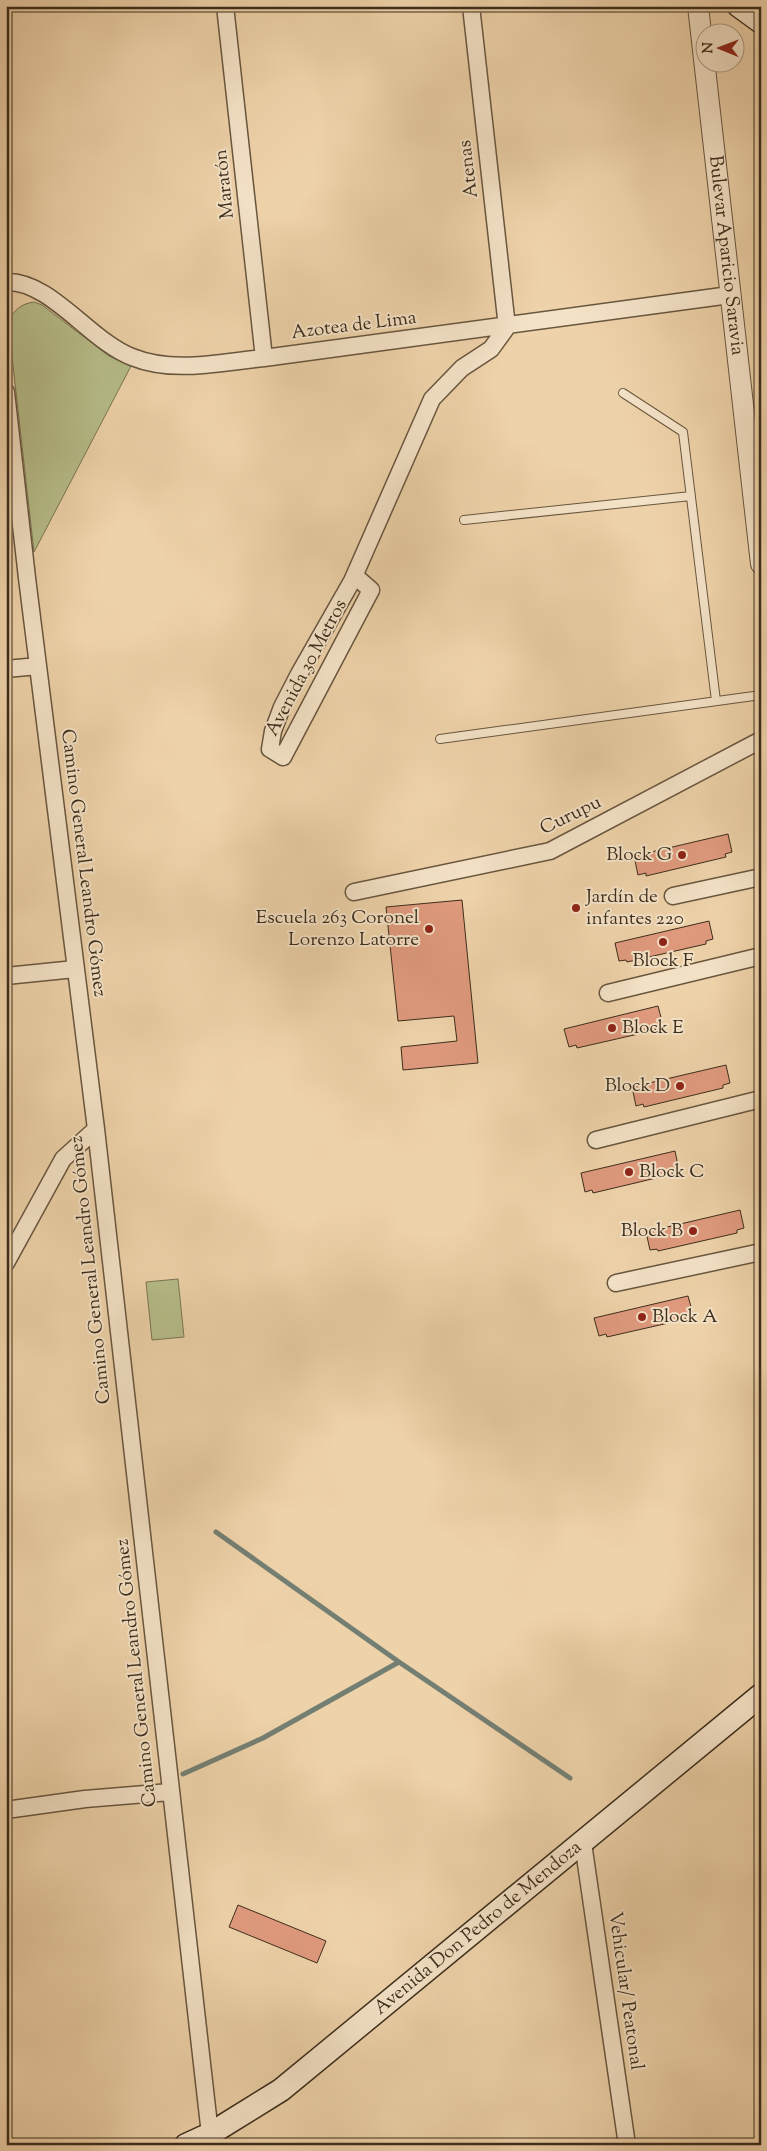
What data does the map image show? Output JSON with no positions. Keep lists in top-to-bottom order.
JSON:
{
  "streets": {
    "main road": ["Avenida Don Pedro de Mendoza"],
    "street": [
      "Atenas",
      "Maratón",
      "Bulevar Aparicio Saravia",
      "Azotea de Lima",
      "Avenida 30 Metros",
      "Curupu",
      "Camino General Leandro Gómez",
      "Vehicular/ Peatonal"
    ]
  },
  "crossings": [
    ["Atenas", "Azotea de Lima"],
    ["Atenas", "Avenida 30 Metros"],
    ["Maratón", "Azotea de Lima"],
    ["Bulevar Aparicio Saravia", "Azotea de Lima"],
    ["Azotea de Lima", "Avenida 30 Metros"],
    ["Camino General Leandro Gómez", "Avenida Don Pedro de Mendoza"],
    ["Avenida Don Pedro de Mendoza", "Vehicular/ Peatonal"]
  ],
  "places": [
    "Block G",
    "Jardín de infantes 220",
    "Escuela 263 Coronel Lorenzo Latorre",
    "Block F",
    "Block E",
    "Block D",
    "Block C",
    "Block B",
    "Block A"
  ],
  "north": "left"
}
